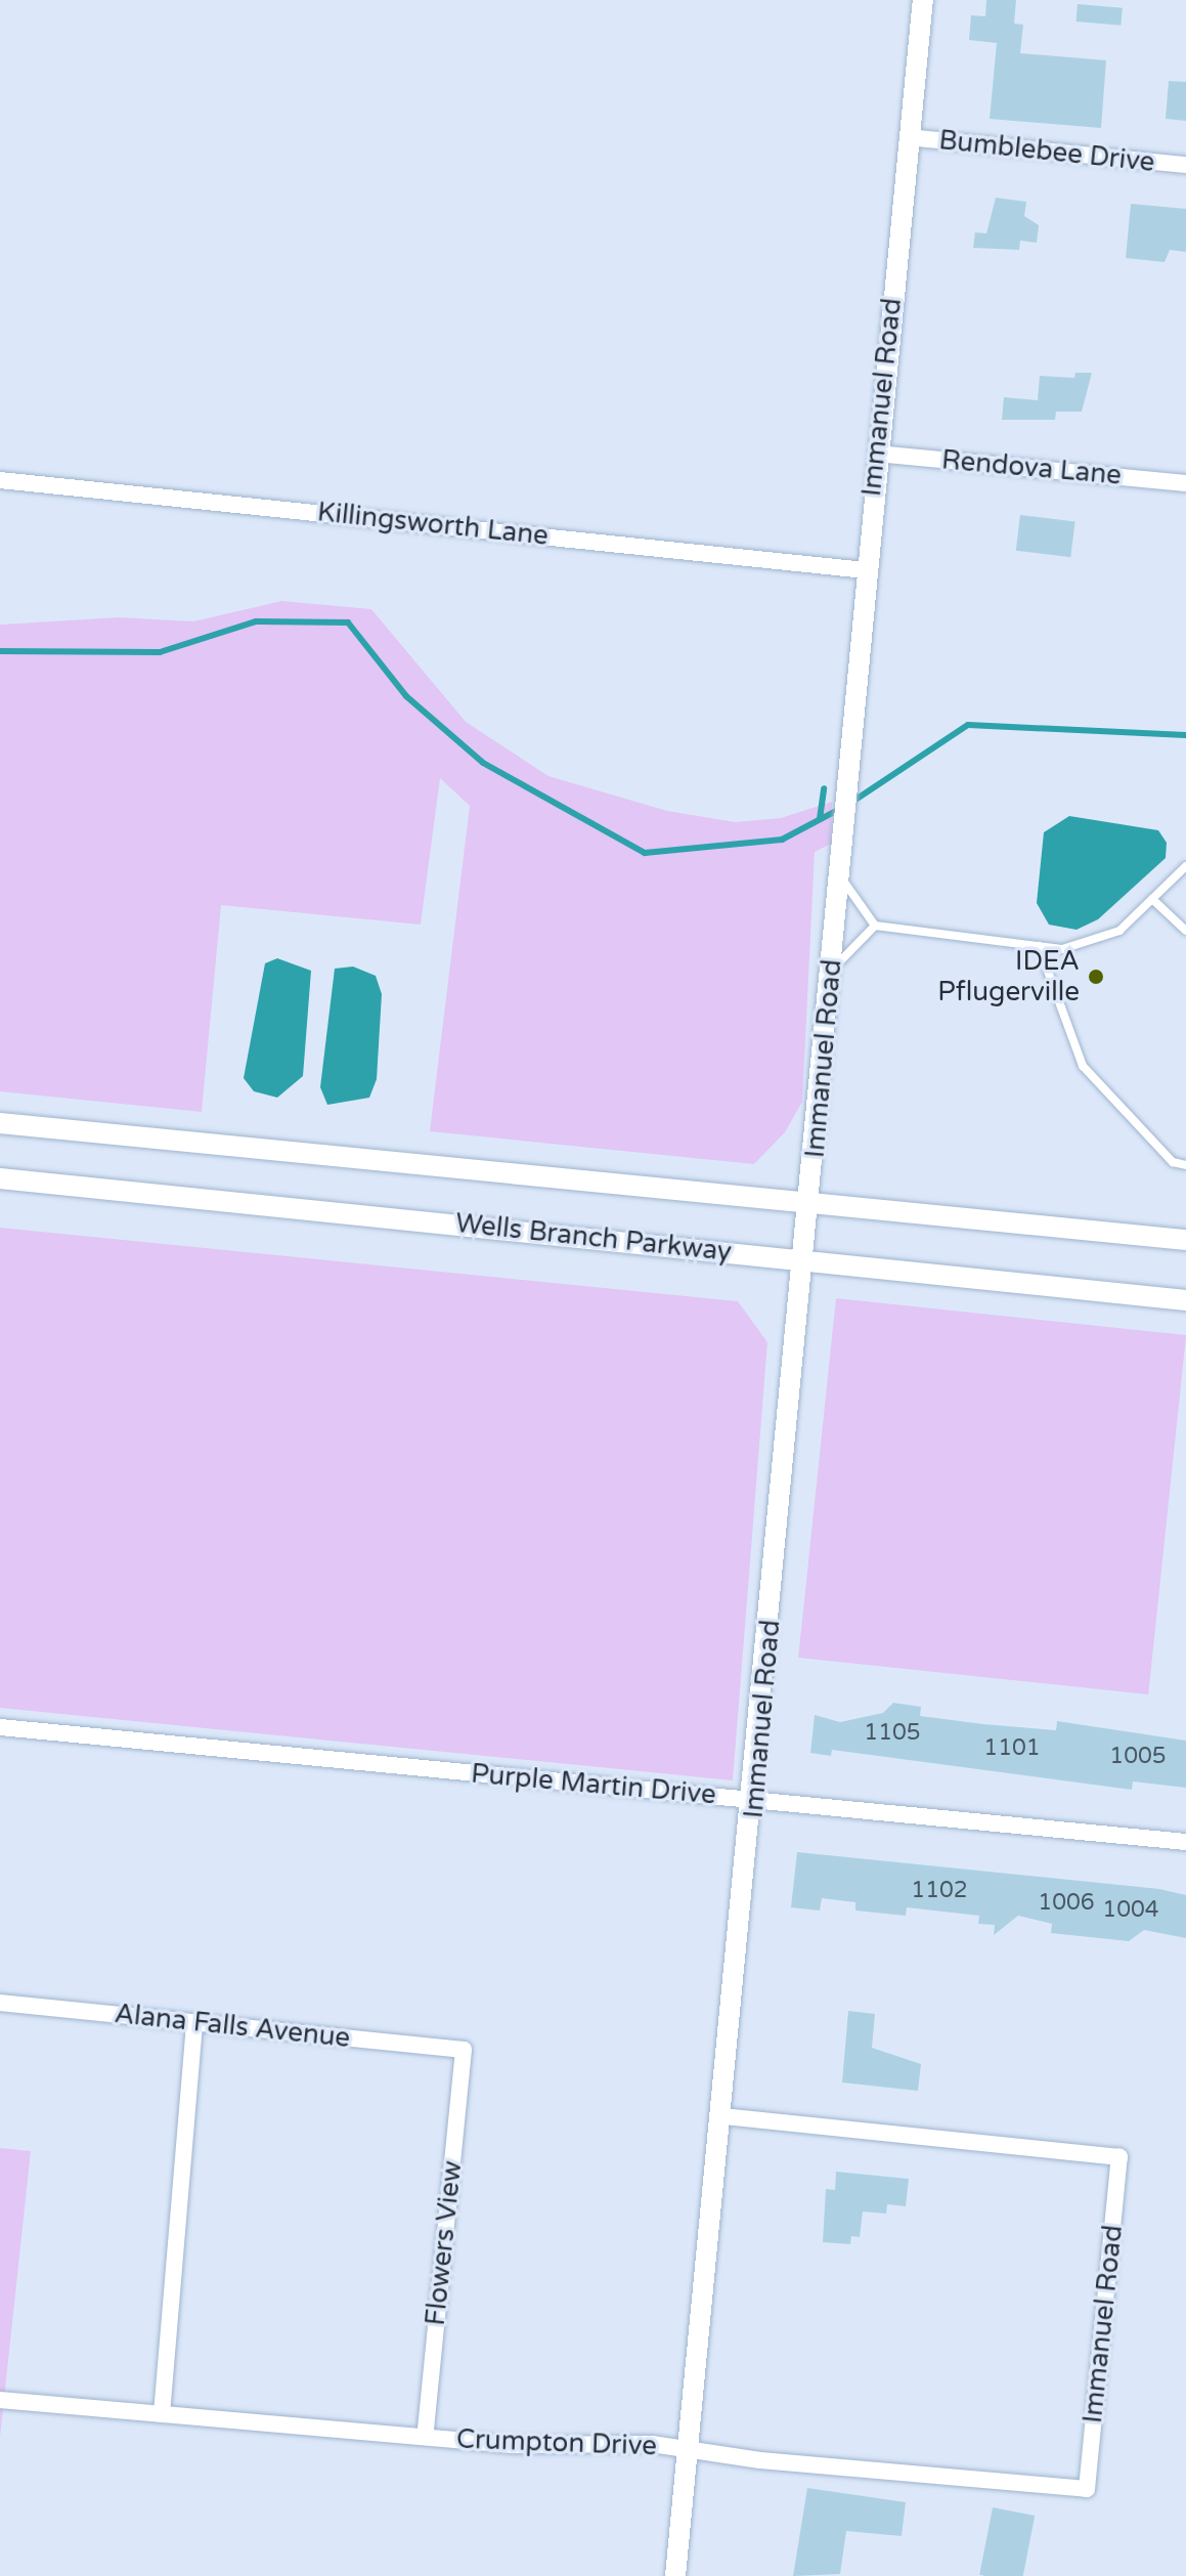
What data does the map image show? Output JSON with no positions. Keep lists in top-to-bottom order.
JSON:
{
  "streets": {
    "street": [
      "Bumblebee Drive",
      "Immanuel Road",
      "Rendova Lane",
      "Killingsworth Lane",
      "Wells Branch Parkway",
      "Purple Martin Drive",
      "Alana Falls Avenue",
      "Flowers View",
      "Crumpton Drive"
    ]
  },
  "crossings": [
    ["Bumblebee Drive", "Immanuel Road"],
    ["Immanuel Road", "Rendova Lane"],
    ["Immanuel Road", "Killingsworth Lane"],
    ["Immanuel Road", "Wells Branch Parkway"],
    ["Immanuel Road", "Purple Martin Drive"],
    ["Immanuel Road", "Crumpton Drive"],
    ["Alana Falls Avenue", "Flowers View"],
    ["Flowers View", "Crumpton Drive"]
  ],
  "places": ["IDEA Pflugerville"],
  "house_numbers": [
    "1105",
    "1101",
    "1005",
    "1102",
    "1006",
    "1004"
  ]
}
